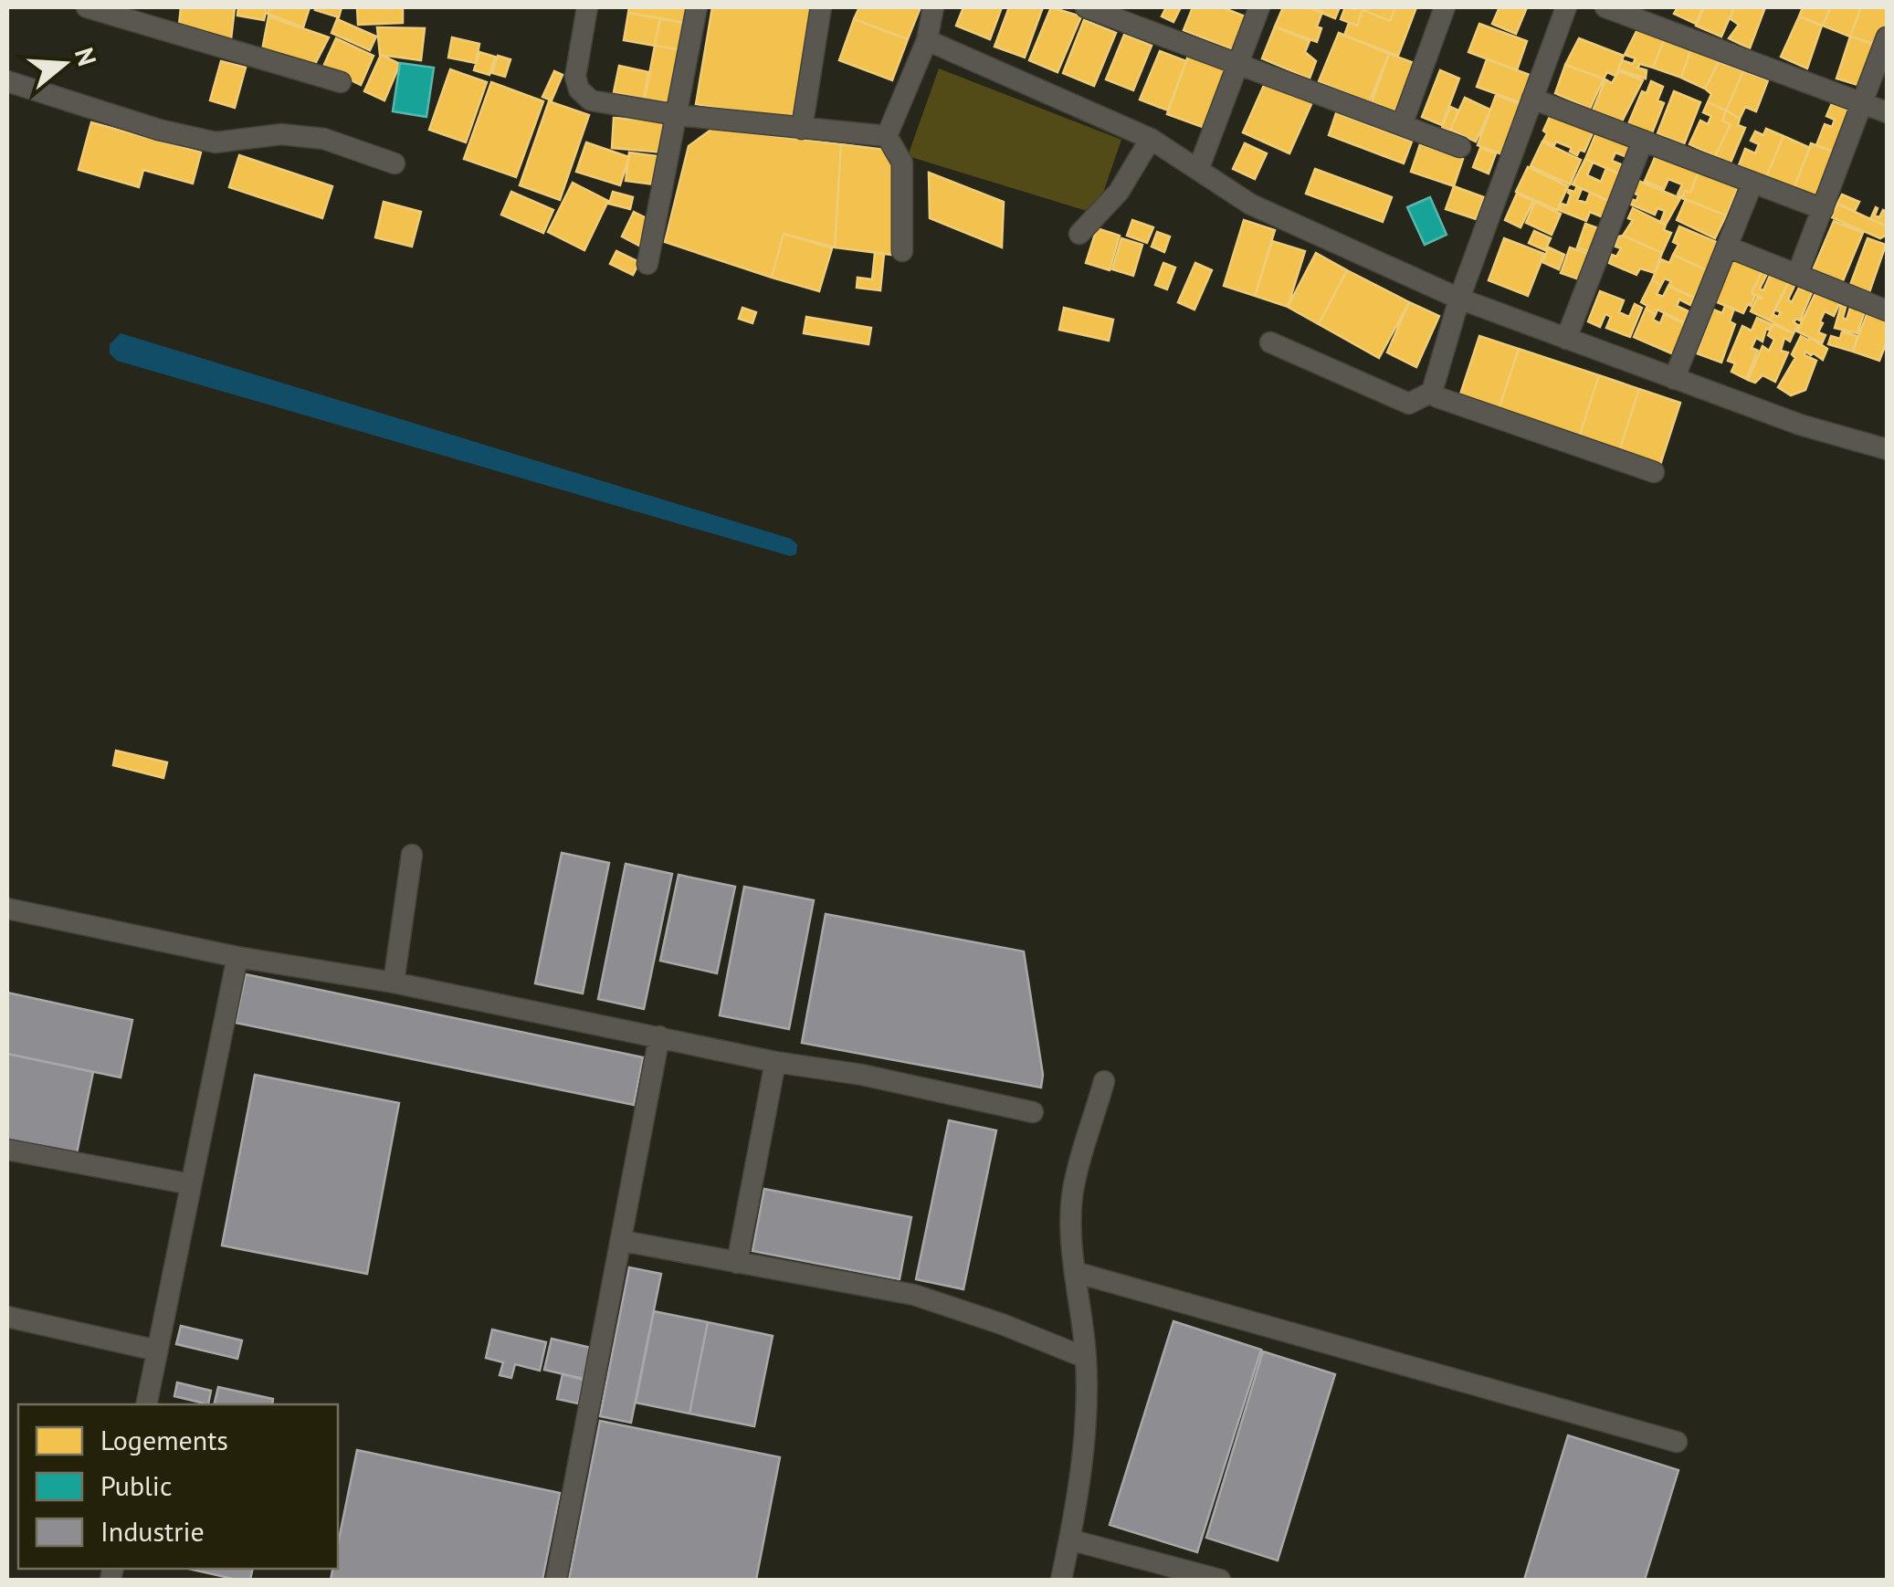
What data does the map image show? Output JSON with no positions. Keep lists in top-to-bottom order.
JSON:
{
  "legend": ["Logements", "Public", "Industrie"],
  "north": "right"
}
